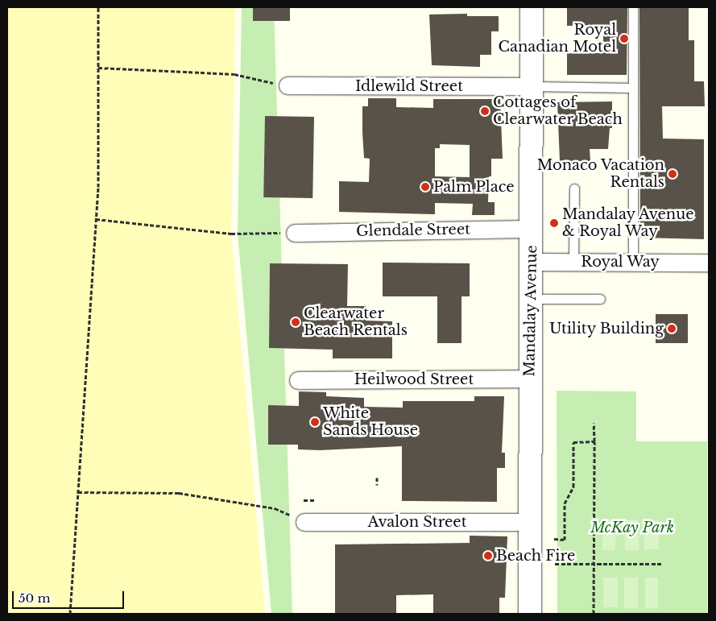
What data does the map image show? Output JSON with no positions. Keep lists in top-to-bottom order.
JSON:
{
  "streets": {
    "street": [
      "Idlewild Street",
      "Glendale Street",
      "Royal Way",
      "Mandalay Avenue",
      "Heilwood Street",
      "Avalon Street"
    ]
  },
  "crossings": [
    ["Idlewild Street", "Mandalay Avenue"],
    ["Glendale Street", "Mandalay Avenue"],
    ["Royal Way", "Mandalay Avenue"],
    ["Mandalay Avenue", "Heilwood Street"],
    ["Mandalay Avenue", "Avalon Street"]
  ],
  "parks": ["McKay Park"],
  "places": [
    "Royal Canadian Motel",
    "Cottages of Clearwater Beach",
    "Monaco Vacation Rentals",
    "Palm Place",
    "Mandalay Avenue & Royal Way",
    "Clearwater Beach Rentals",
    "Utility Building",
    "White Sands House",
    "Beach Fire"
  ],
  "scale_bar": "50 m"
}
